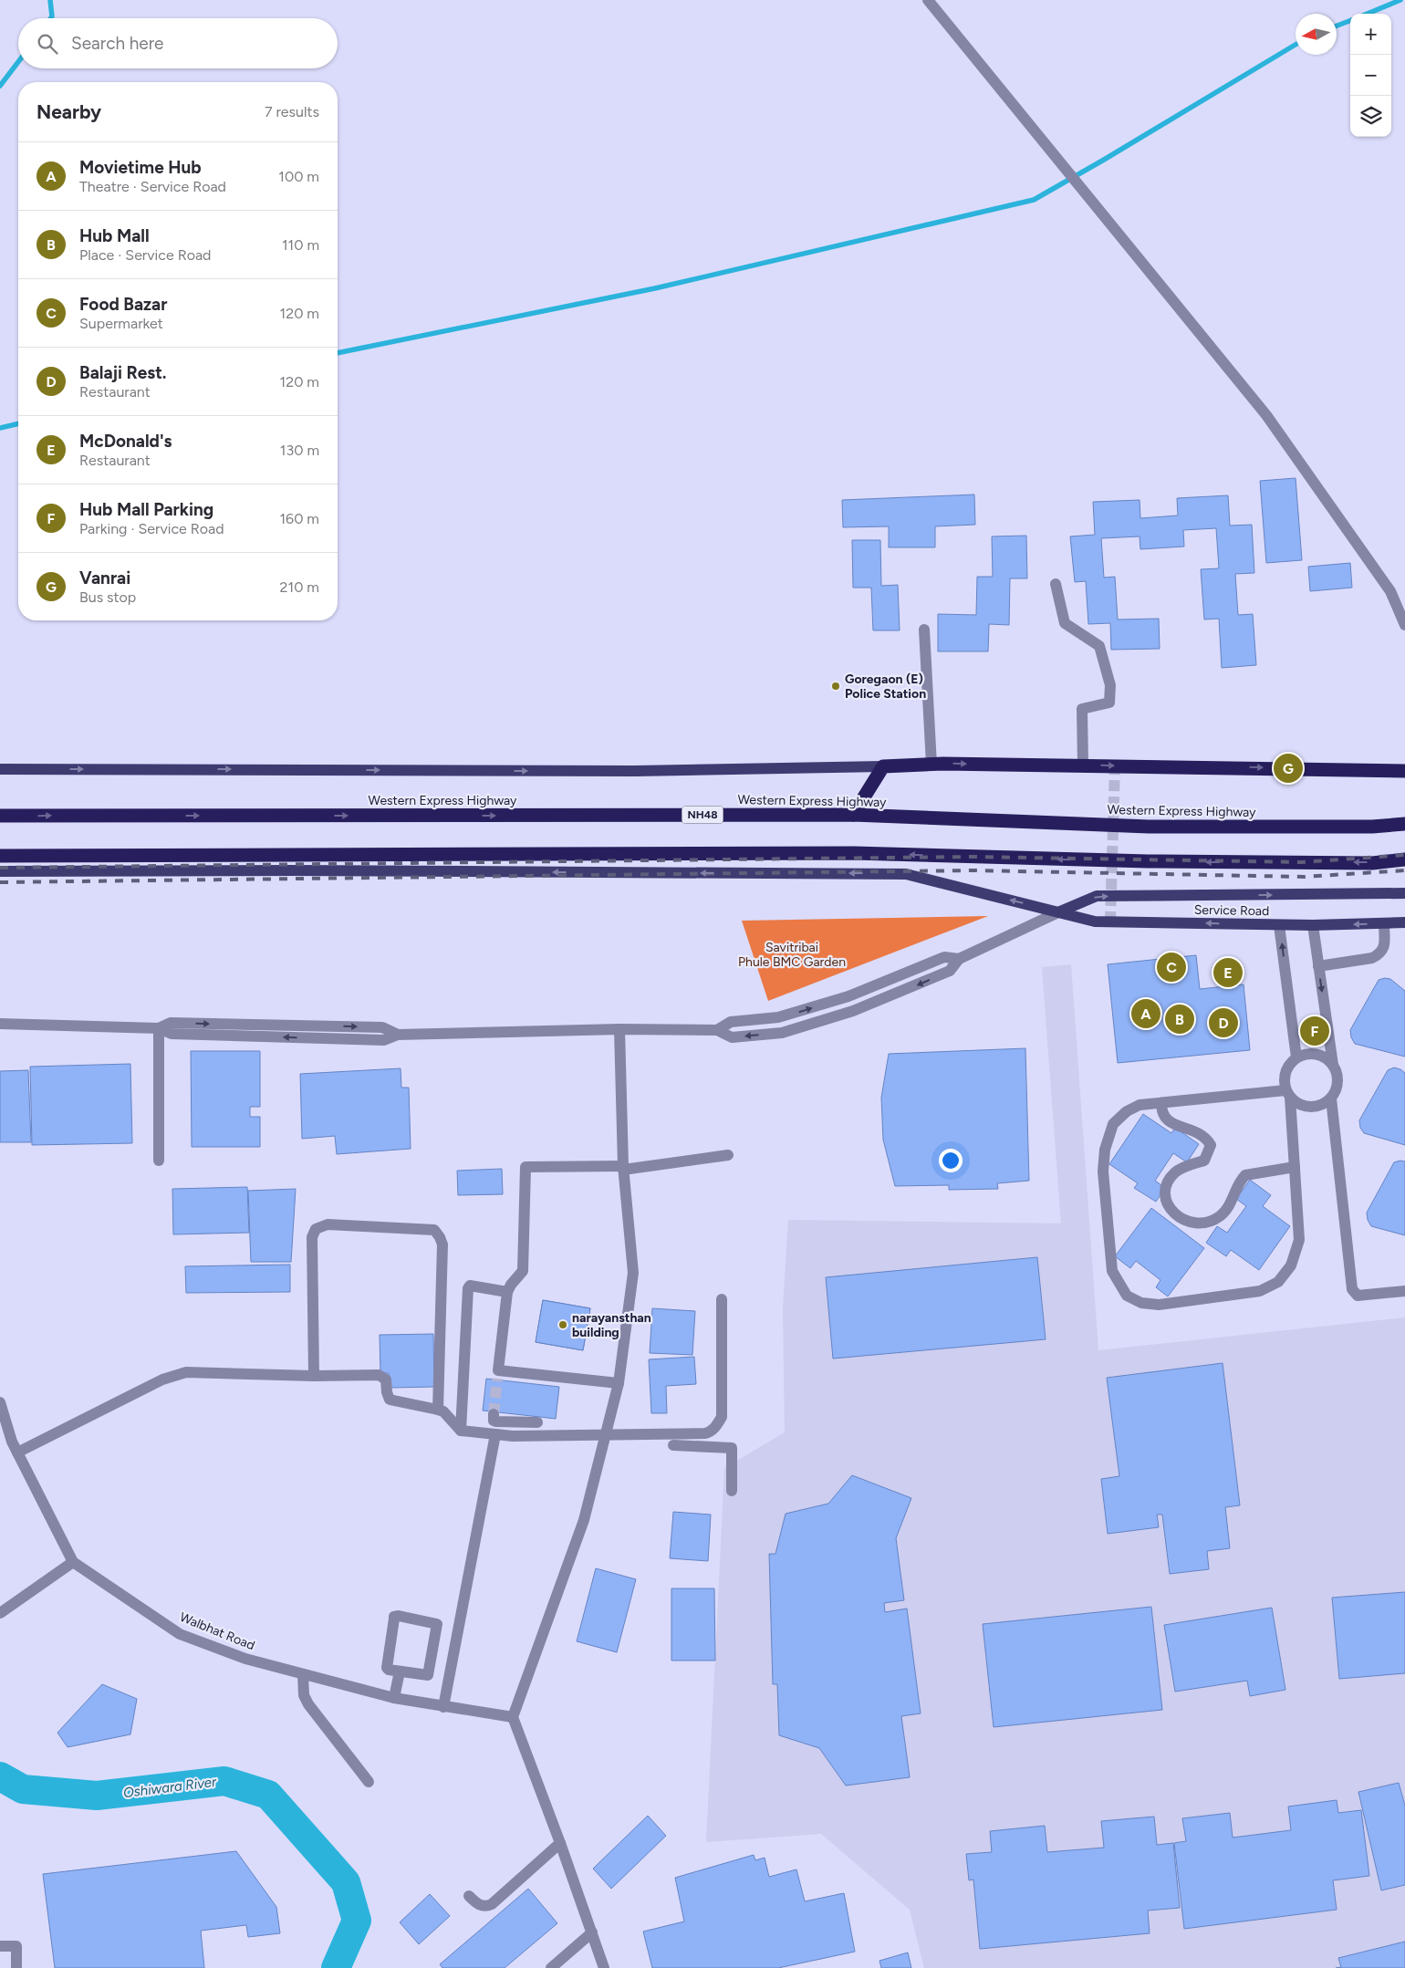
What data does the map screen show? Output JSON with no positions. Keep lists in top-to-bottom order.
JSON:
{
  "streets": {
    "highway": ["Western Express Highway", "NH48"],
    "main road": ["Service Road"],
    "street": ["Walbhat Road"]
  },
  "water": ["Oshiwara River"],
  "parks": ["Savitribai Phule BMC Garden"],
  "places": ["Goregaon (E) Police Station", "narayansthan building"],
  "north": "left",
  "page": {
    "map_buttons": ["+", "−"],
    "search": "Search here",
    "heading": ["Nearby", "7 results"],
    "list": [
      {
        "mark": "A",
        "name": "Movietime Hub",
        "note": "Theatre · Service Road",
        "value": "100 m"
      },
      {
        "mark": "B",
        "name": "Hub Mall",
        "note": "Place · Service Road",
        "value": "110 m"
      },
      {
        "mark": "C",
        "name": "Food Bazar",
        "note": "Supermarket",
        "value": "120 m"
      },
      {
        "mark": "D",
        "name": "Balaji Rest.",
        "note": "Restaurant",
        "value": "120 m"
      },
      {
        "mark": "E",
        "name": "McDonald's",
        "note": "Restaurant",
        "value": "130 m"
      },
      {
        "mark": "F",
        "name": "Hub Mall Parking",
        "note": "Parking · Service Road",
        "value": "160 m"
      },
      {
        "mark": "G",
        "name": "Vanrai",
        "note": "Bus stop",
        "value": "210 m"
      }
    ],
    "pins": [
      "G",
      "C",
      "E",
      "A",
      "B",
      "D",
      "F"
    ]
  }
}
